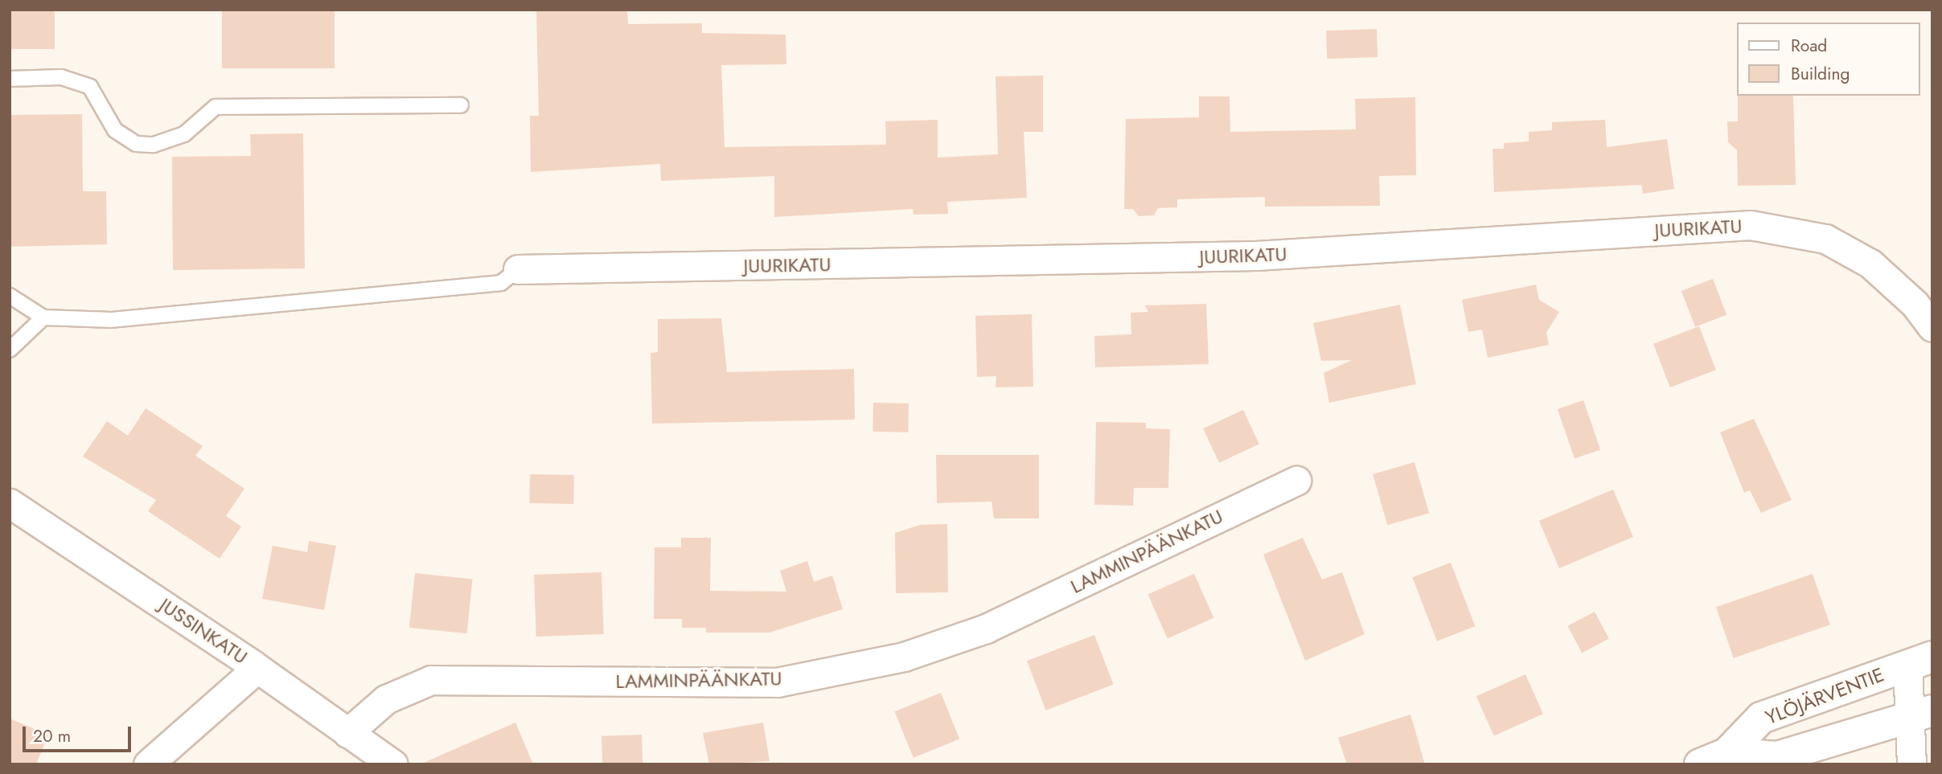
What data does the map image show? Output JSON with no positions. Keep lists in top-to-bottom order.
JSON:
{
  "streets": {
    "main road": ["YLÖJÄRVENTIE"],
    "street": ["JUURIKATU", "LAMMINPÄÄNKATU", "JUSSINKATU"]
  },
  "crossings": [
    ["LAMMINPÄÄNKATU", "JUSSINKATU"]
  ],
  "legend": ["Road", "Building"],
  "scale_bar": "20 m"
}
